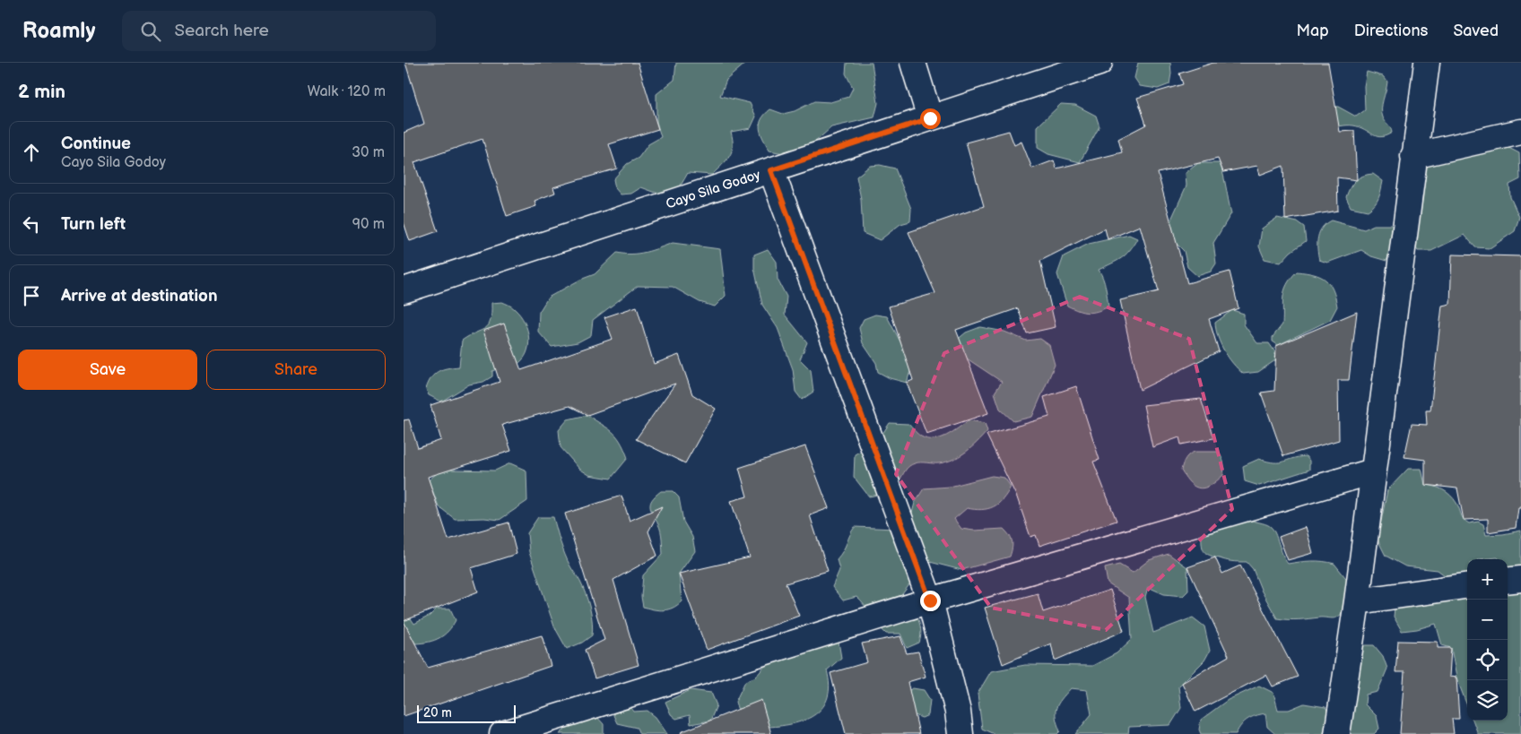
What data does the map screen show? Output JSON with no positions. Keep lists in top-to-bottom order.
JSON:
{
  "streets": {
    "street": ["Cayo Sila Godoy"]
  },
  "scale_bar": "20 m",
  "page": {
    "header": "Roamly",
    "search": "Search here",
    "nav": ["Map", "Directions", "Saved"],
    "heading": ["2 min", "Walk · 120 m"],
    "list": [
      ["Continue", "Cayo Sila Godoy", "30 m"],
      ["Turn left", "90 m"],
      "Arrive at destination"
    ],
    "buttons": ["Save", "Share"],
    "map_buttons": ["+", "−"],
    "scale": "20 m"
  }
}
